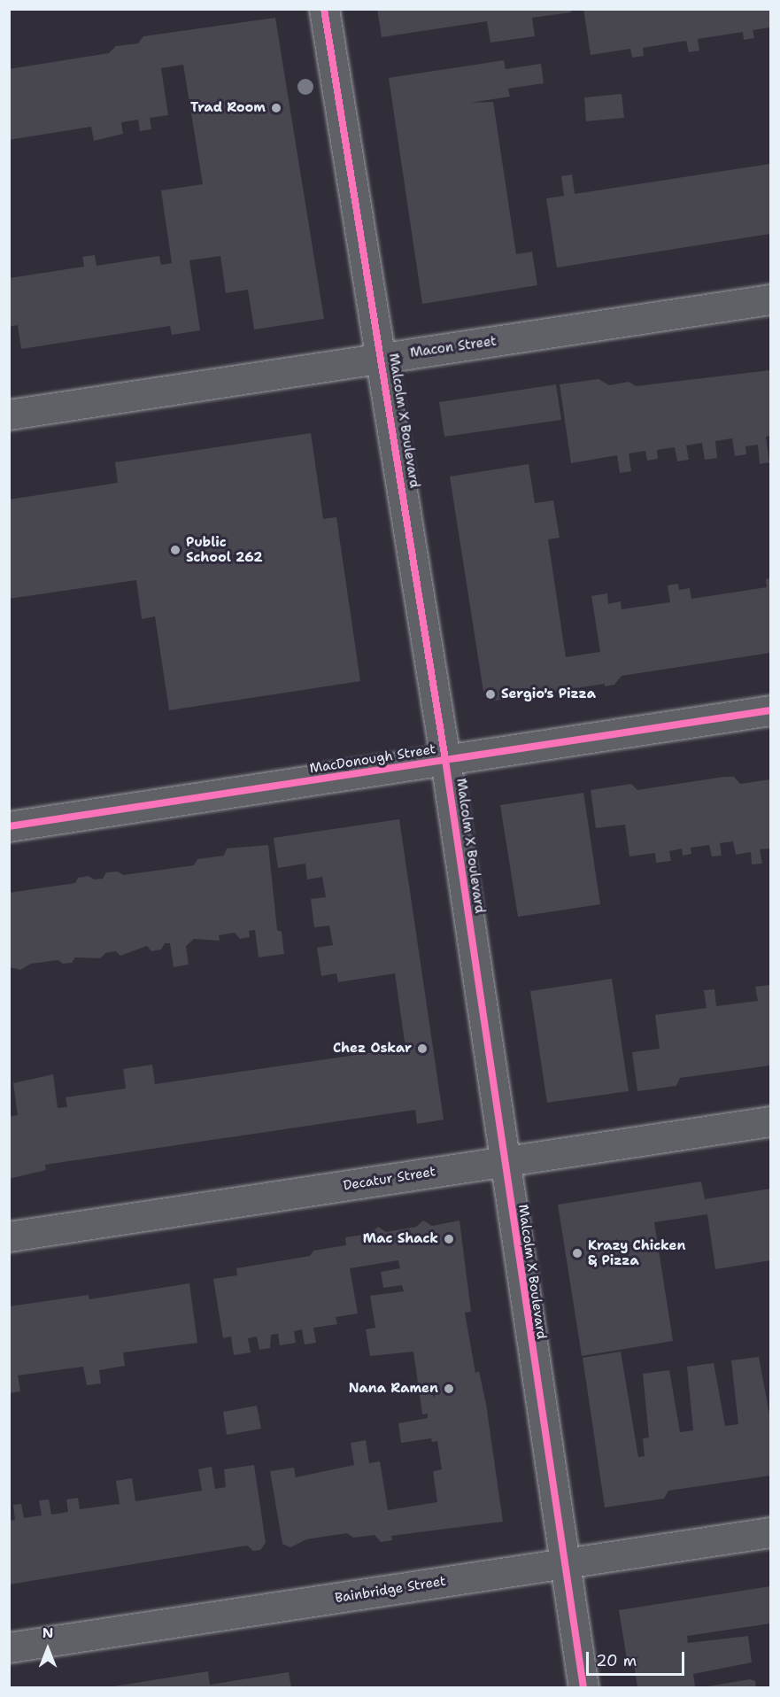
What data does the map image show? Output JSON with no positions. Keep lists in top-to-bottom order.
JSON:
{
  "streets": {
    "street": [
      "Macon Street",
      "Malcolm X Boulevard",
      "MacDonough Street",
      "Decatur Street",
      "Bainbridge Street"
    ]
  },
  "crossings": [
    ["Macon Street", "Malcolm X Boulevard"],
    ["Malcolm X Boulevard", "MacDonough Street"],
    ["Malcolm X Boulevard", "Decatur Street"],
    ["Malcolm X Boulevard", "Bainbridge Street"]
  ],
  "places": [
    "Trad Room",
    "Public School 262",
    "Sergio's Pizza",
    "Chez Oskar",
    "Mac Shack",
    "Krazy Chicken & Pizza",
    "Nana Ramen"
  ],
  "scale_bar": "20 m",
  "north": "top"
}
